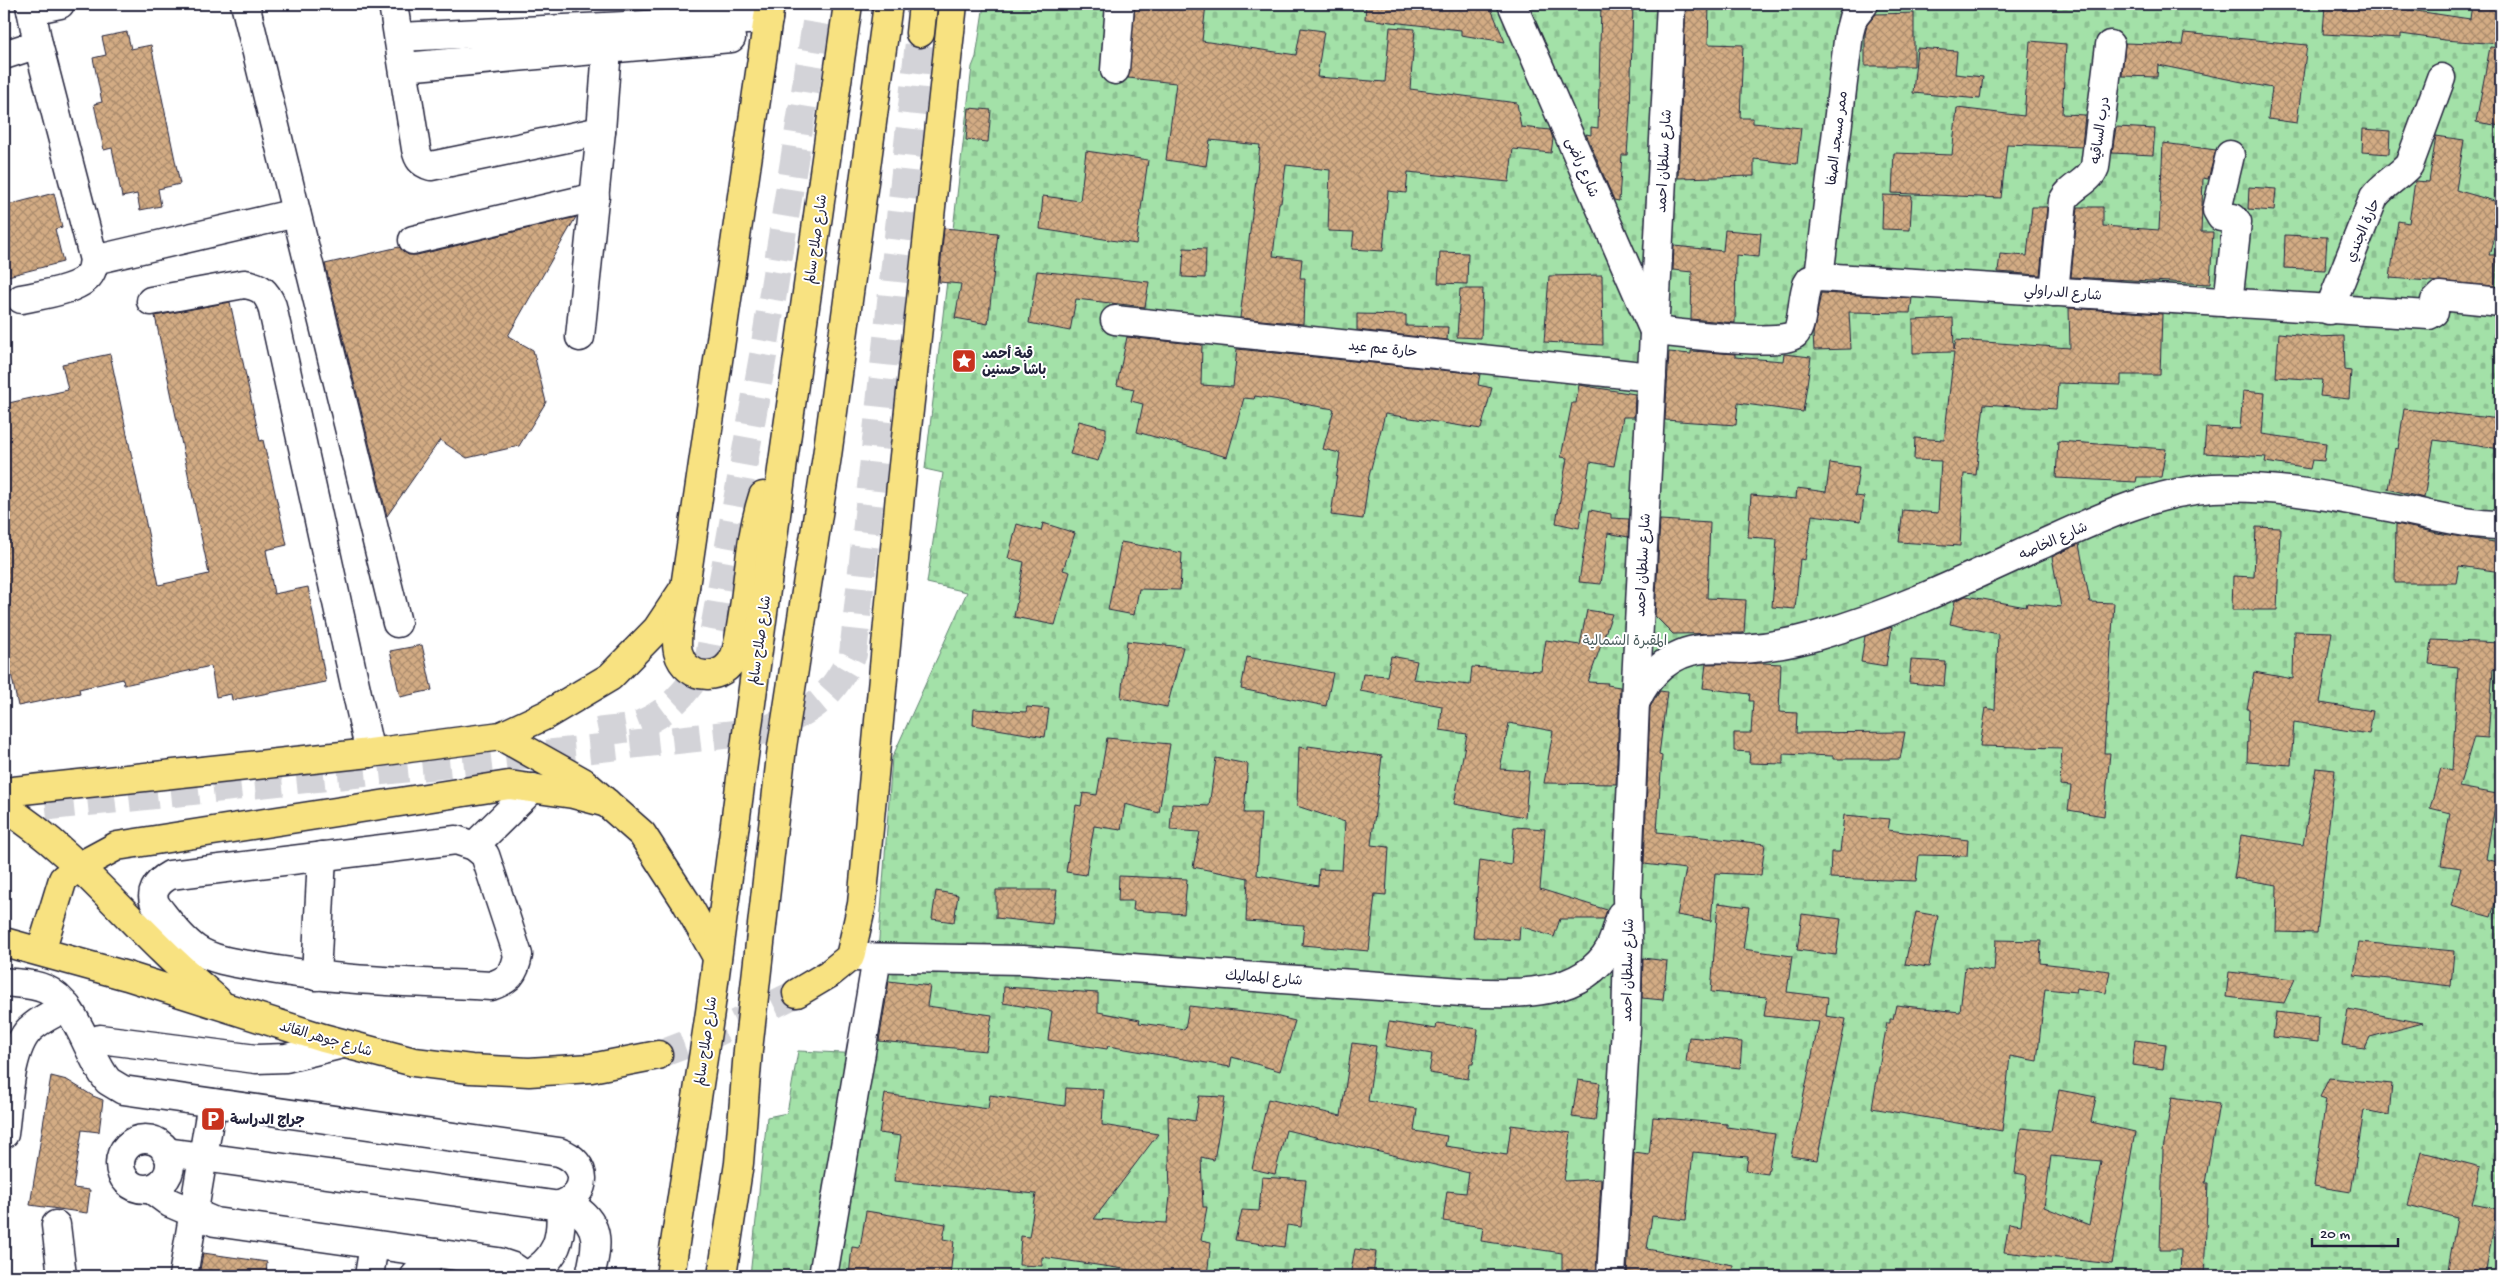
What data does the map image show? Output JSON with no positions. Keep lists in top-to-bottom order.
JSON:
{
  "streets": {
    "main road": ["شارع صلاح سالم", "شارع جوهر القائد"],
    "street": [
      "درب الساقيه",
      "ممر مسجد الصفا",
      "شارع سلطان احمد",
      "شارع راضى",
      "حارة الجندي",
      "شارع الدراولي",
      "حارة عم عيد",
      "شارع الخاصه",
      "شارع المماليك"
    ]
  },
  "crossings": [
    ["درب الساقيه", "شارع الدراولي"],
    ["ممر مسجد الصفا", "شارع الدراولي"],
    ["شارع سلطان احمد", "شارع راضى"],
    ["شارع سلطان احمد", "حارة عم عيد"],
    ["شارع سلطان احمد", "شارع الخاصه"],
    ["شارع سلطان احمد", "شارع المماليك"],
    ["حارة الجندي", "شارع الدراولي"]
  ],
  "parks": ["المقبرة الشمالية"],
  "places": {
    "place": ["قبة أحمد باشا حسنين"],
    "parking": ["جراج الدراسة"]
  },
  "scale_bar": "20 m"
}
